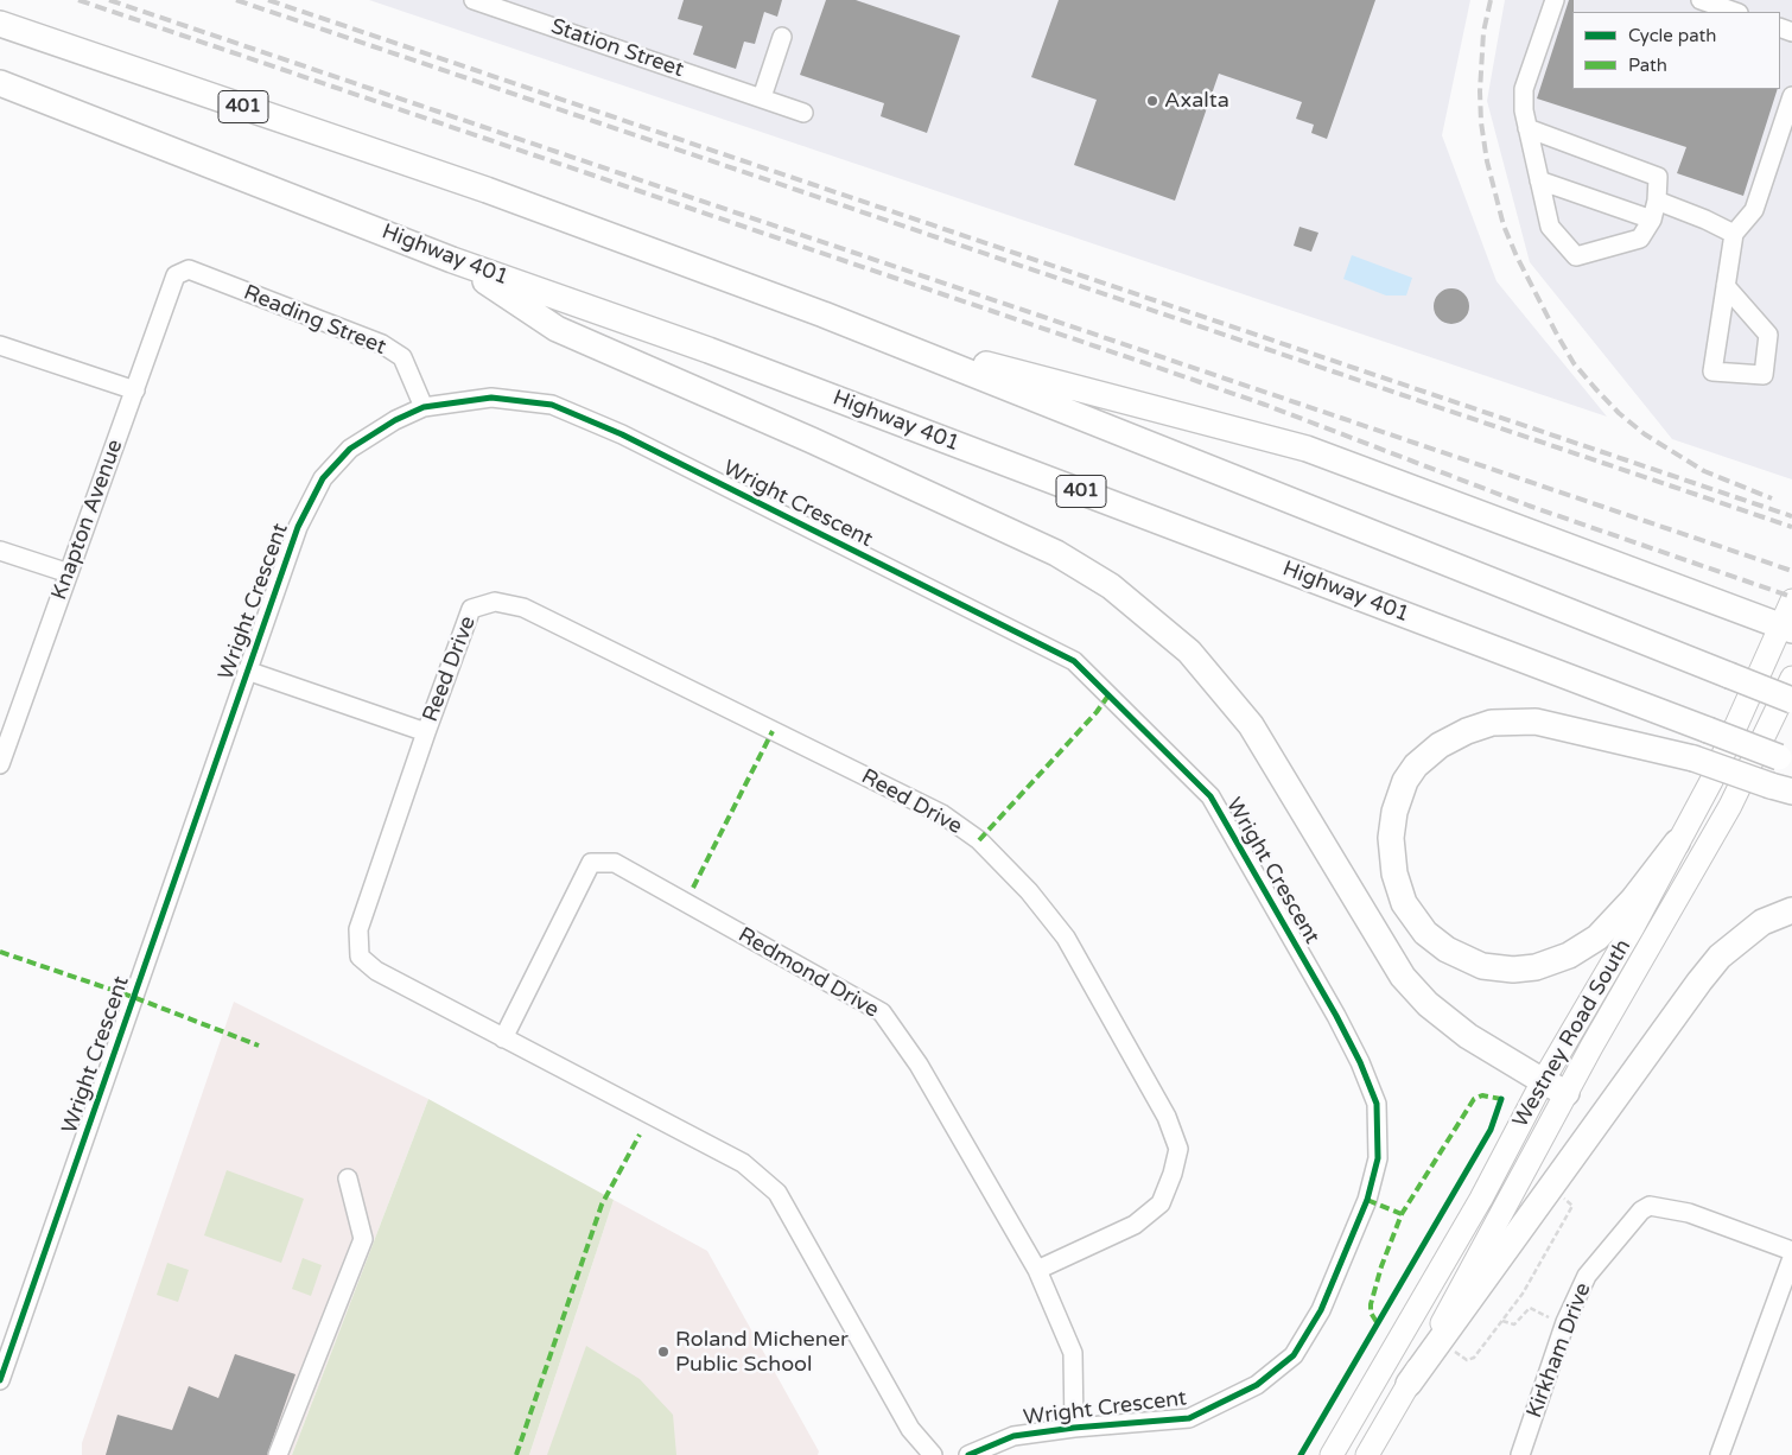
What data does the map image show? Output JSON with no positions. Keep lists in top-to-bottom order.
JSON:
{
  "streets": {
    "highway": ["401", "Highway 401"],
    "main road": ["Westney Road South"],
    "street": [
      "Station Street",
      "Reading Street",
      "Wright Crescent",
      "Knapton Avenue",
      "Reed Drive",
      "Redmond Drive",
      "Kirkham Drive"
    ]
  },
  "crossings": [
    ["Reading Street", "Wright Crescent"],
    ["Reading Street", "Knapton Avenue"],
    ["Wright Crescent", "Redmond Drive"],
    ["Reed Drive", "Redmond Drive"]
  ],
  "places": ["Axalta", "Roland Michener Public School"],
  "legend": ["Cycle path", "Path"]
}
